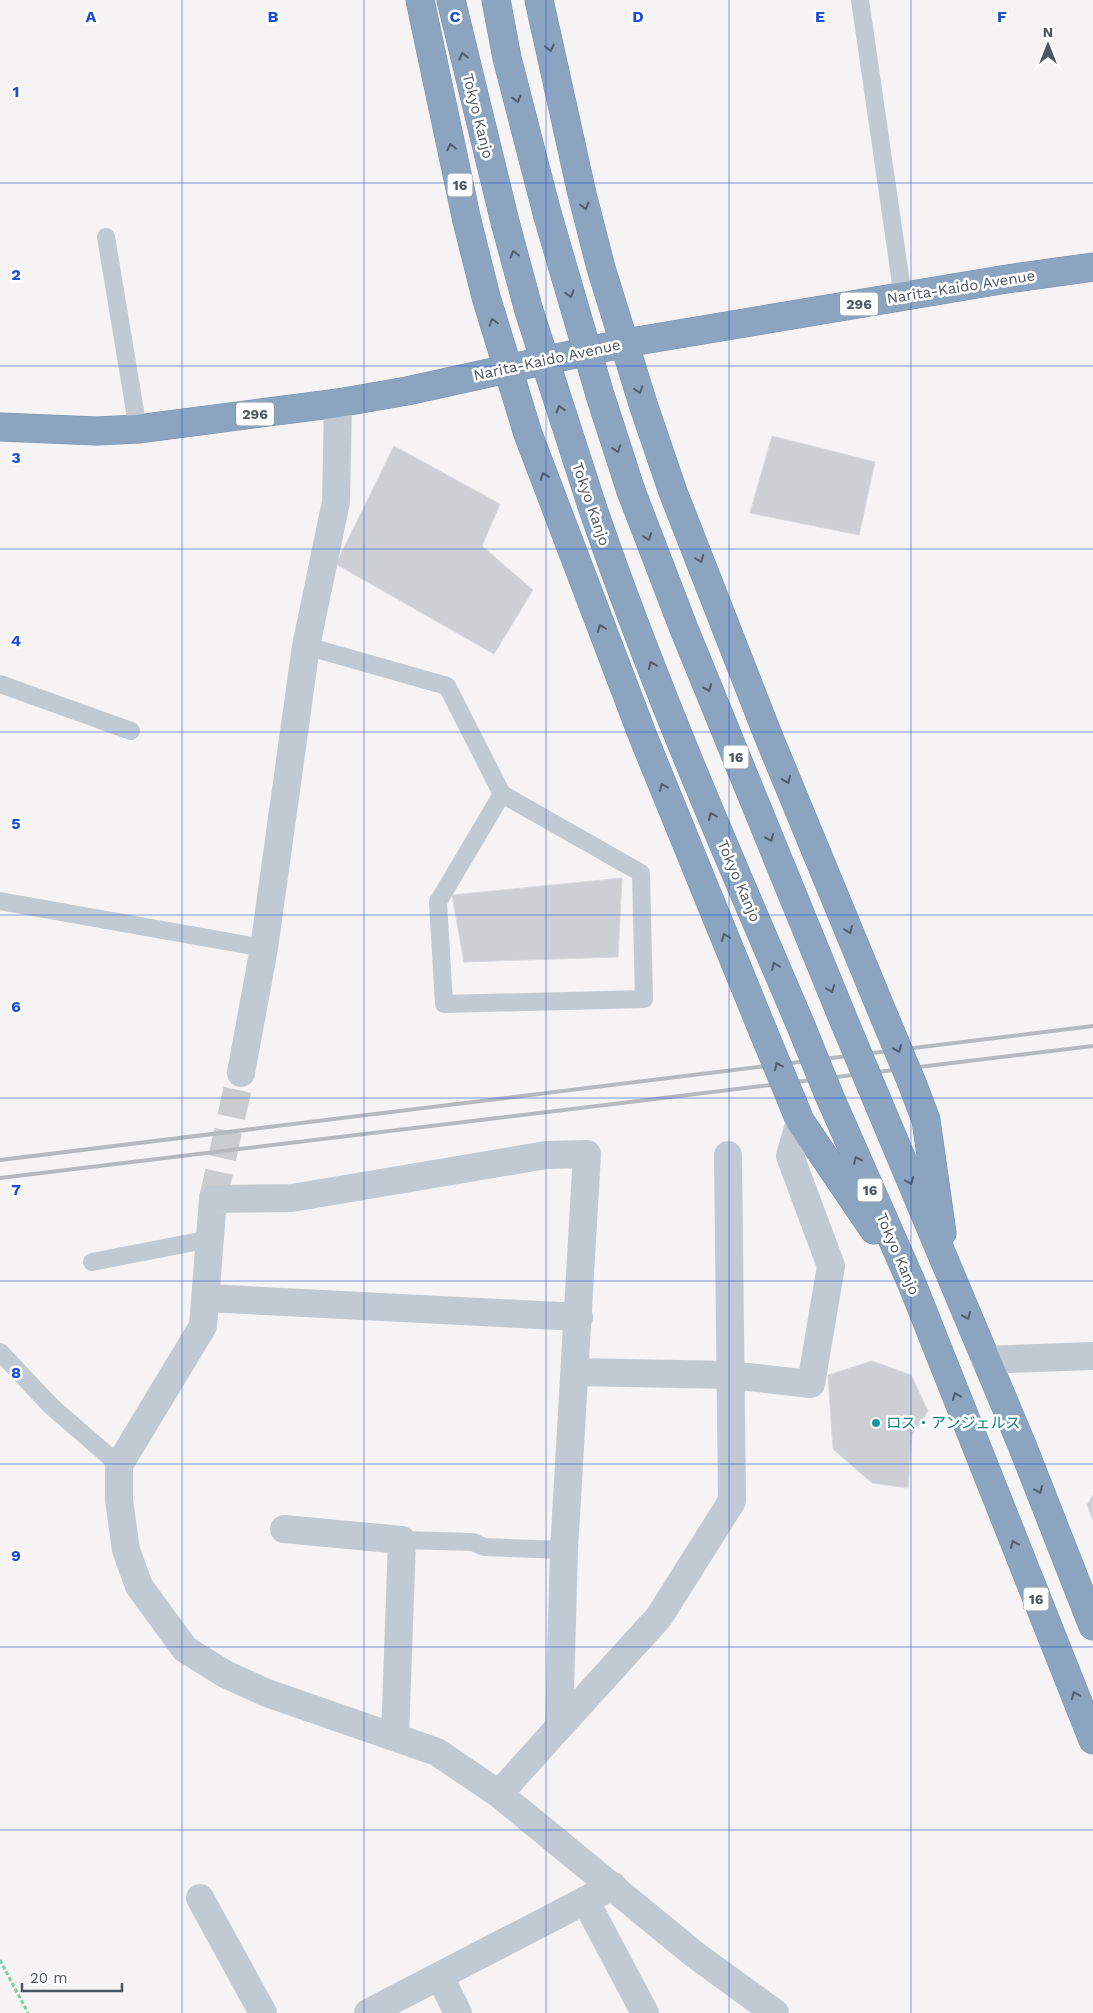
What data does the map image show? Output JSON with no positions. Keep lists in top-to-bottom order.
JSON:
{
  "streets": {
    "highway": [
      "Tokyo Kanjo",
      "16",
      "Narita-Kaido Avenue",
      "296"
    ]
  },
  "crossings": [
    ["16", "Narita-Kaido Avenue"]
  ],
  "places": ["ロス・アンジェルス"],
  "scale_bar": "20 m",
  "north": "top",
  "grid": {
    "columns": [
      "A",
      "B",
      "C",
      "D",
      "E",
      "F"
    ],
    "rows": [
      "1",
      "2",
      "3",
      "4",
      "5",
      "6",
      "7",
      "8",
      "9"
    ]
  }
}
